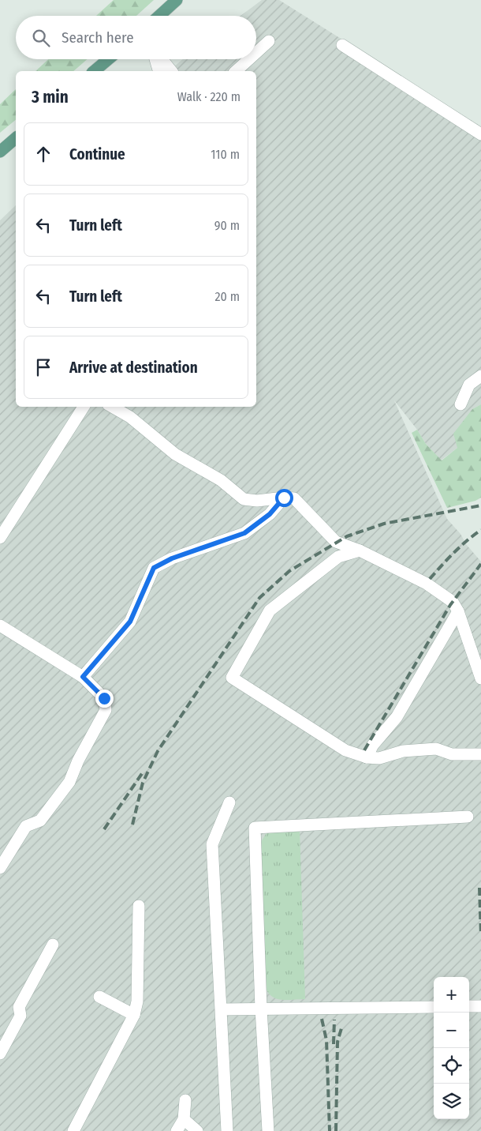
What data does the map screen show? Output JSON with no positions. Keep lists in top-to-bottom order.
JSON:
{
  "page": {
    "search": "Search here",
    "heading": ["3 min", "Walk · 220 m"],
    "list": [
      ["Continue", "110 m"],
      ["Turn left", "90 m"],
      ["Turn left", "20 m"],
      "Arrive at destination"
    ],
    "map_buttons": ["+", "−"]
  }
}
